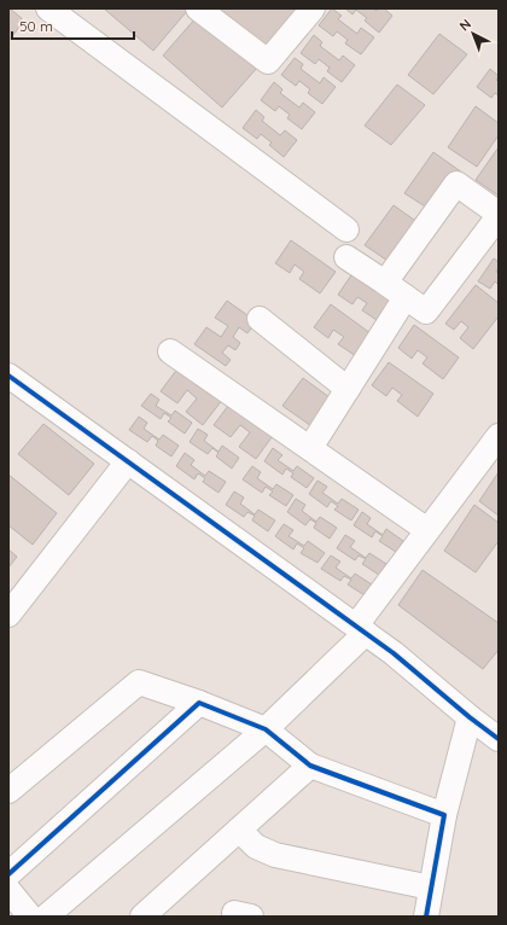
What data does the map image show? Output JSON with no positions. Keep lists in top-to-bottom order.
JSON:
{
  "scale_bar": "50 m",
  "north": "top left"
}
